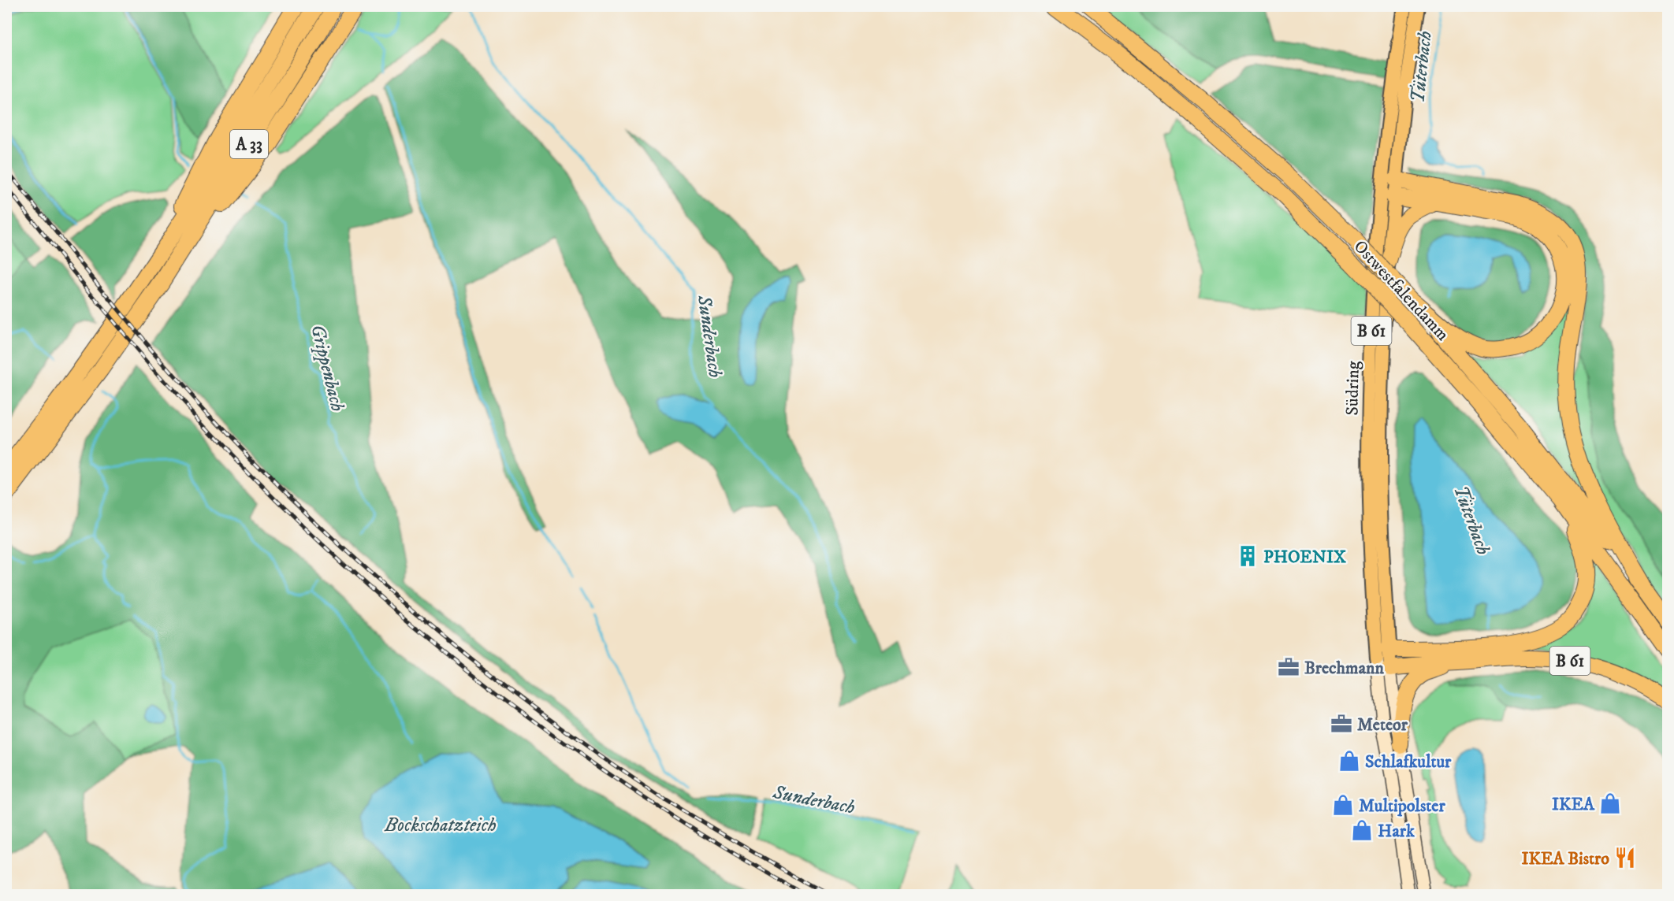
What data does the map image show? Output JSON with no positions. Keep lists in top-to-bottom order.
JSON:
{
  "streets": {
    "highway": ["A 33", "Ostwestfalendamm", "B 61"],
    "main road": ["Südring"]
  },
  "crossings": [
    ["Ostwestfalendamm", "B 61"],
    ["B 61", "Südring"]
  ],
  "water": [
    "Tüterbach",
    "Sunderbach",
    "Grippenbach",
    "Bockschatzteich"
  ],
  "places": {
    "building": ["PHOENIX"],
    "office": ["Brechmann", "Meteor"],
    "shop": [
      "Schlafkultur",
      "IKEA",
      "Multipolster",
      "Hark"
    ],
    "restaurant": ["IKEA Bistro"]
  }
}
